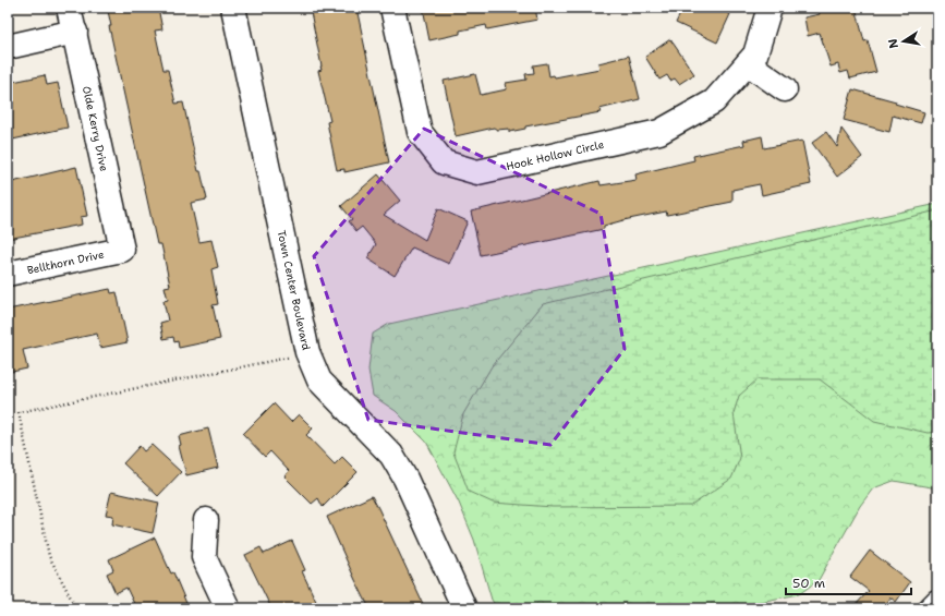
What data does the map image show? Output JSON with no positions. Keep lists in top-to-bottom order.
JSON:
{
  "streets": {
    "street": [
      "Olde Kerry Drive",
      "Hook Hollow Circle",
      "Bellthorn Drive",
      "Town Center Boulevard"
    ]
  },
  "crossings": [
    ["Olde Kerry Drive", "Bellthorn Drive"]
  ],
  "scale_bar": "50 m",
  "north": "left"
}
